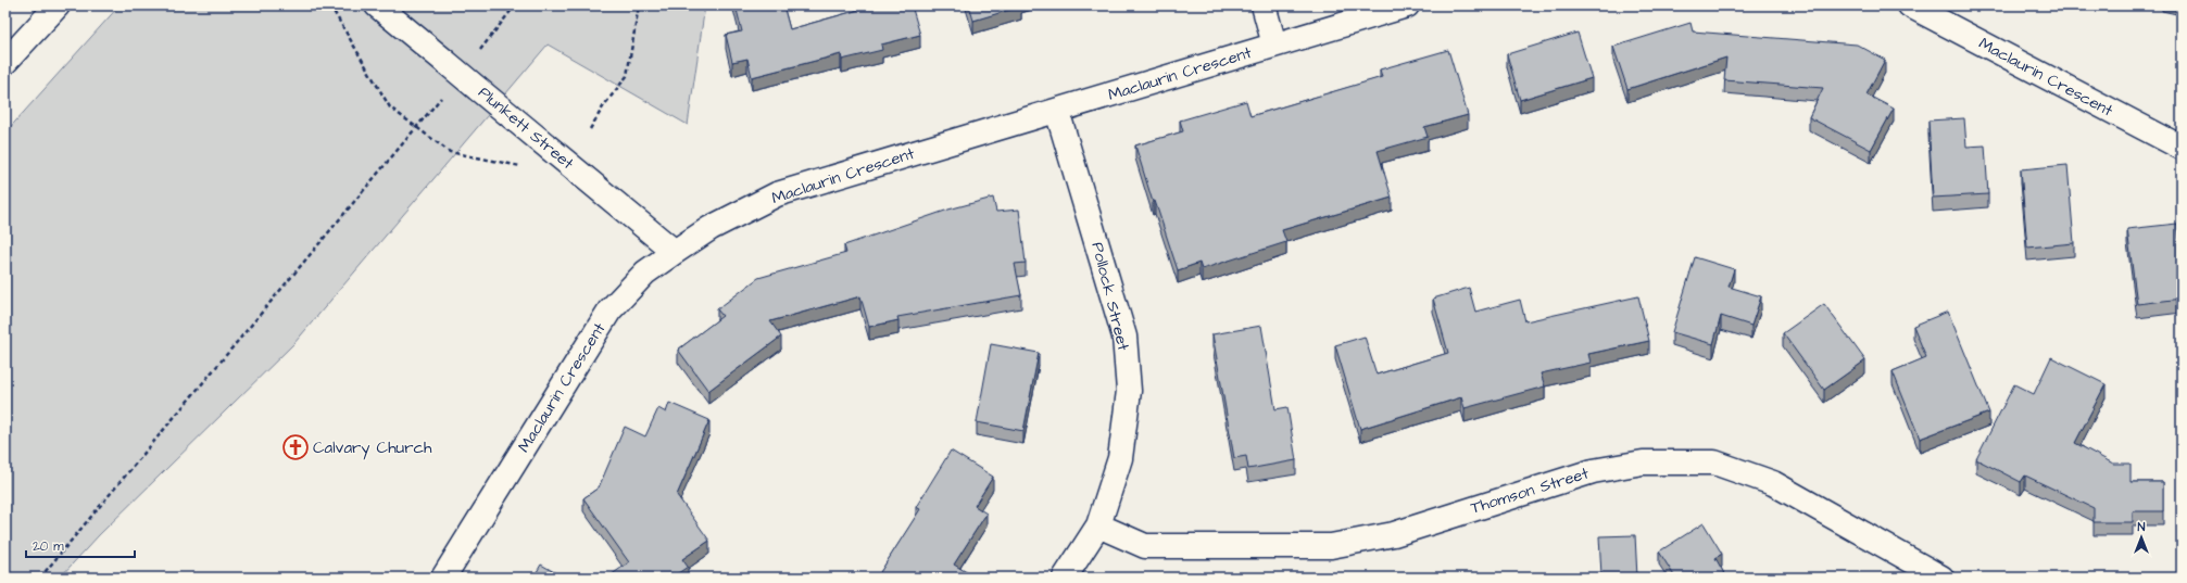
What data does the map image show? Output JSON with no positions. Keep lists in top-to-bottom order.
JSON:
{
  "streets": {
    "street": [
      "Maclaurin Crescent",
      "Plunkett Street",
      "Pollock Street",
      "Thomson Street"
    ]
  },
  "crossings": [
    ["Maclaurin Crescent", "Plunkett Street"],
    ["Maclaurin Crescent", "Pollock Street"],
    ["Pollock Street", "Thomson Street"]
  ],
  "places": {
    "church": ["Calvary Church"]
  },
  "scale_bar": "20 m",
  "north": "top"
}
